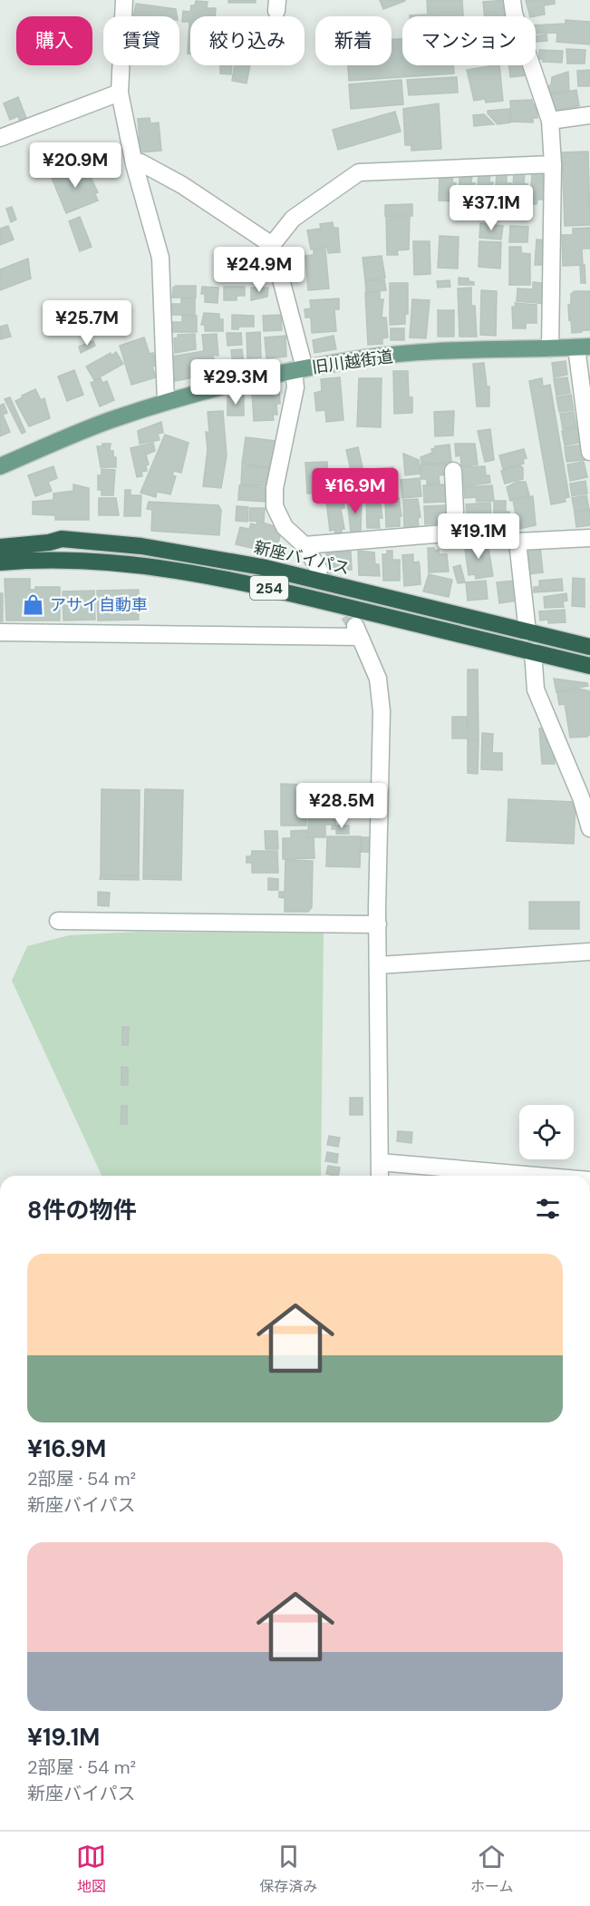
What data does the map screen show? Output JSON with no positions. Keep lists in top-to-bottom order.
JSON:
{
  "streets": {
    "highway": ["新座バイパス", "254"],
    "main road": ["旧川越街道"]
  },
  "crossings": [
    ["新座バイパス", "254"]
  ],
  "places": {
    "shop": ["アサイ自動車"]
  },
  "page": {
    "chip": [
      "購入",
      "賃貸",
      "絞り込み",
      "新着",
      "マンション"
    ],
    "price": [
      "¥20.9M",
      "¥37.1M",
      "¥24.9M",
      "¥25.7M",
      "¥29.3M",
      "¥16.9M",
      "¥19.1M",
      "¥28.5M"
    ],
    "heading": "8件の物件",
    "list": [
      {
        "name": "¥16.9M",
        "note": "2部屋 · 54 m² · 新座バイパス"
      },
      {
        "name": "¥19.1M",
        "note": "2部屋 · 54 m² · 新座バイパス"
      }
    ],
    "tabs": ["地図", "保存済み", "ホーム"]
  }
}
